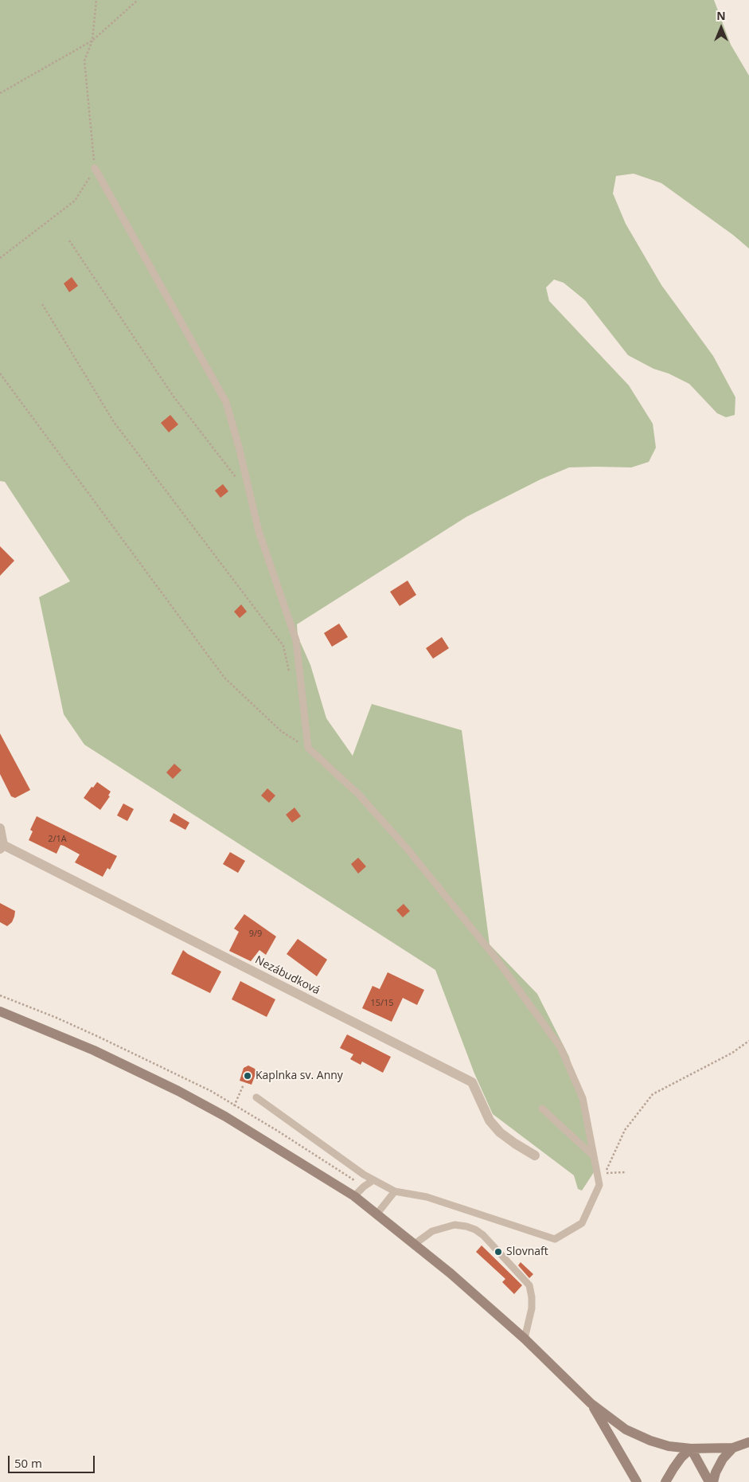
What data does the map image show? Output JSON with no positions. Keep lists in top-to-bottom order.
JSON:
{
  "streets": {
    "street": ["Nezábudková"]
  },
  "places": ["Kaplnka sv. Anny", "Slovnaft"],
  "house_numbers": ["2/1A", "9/9", "15/15"],
  "scale_bar": "50 m",
  "north": "top"
}
